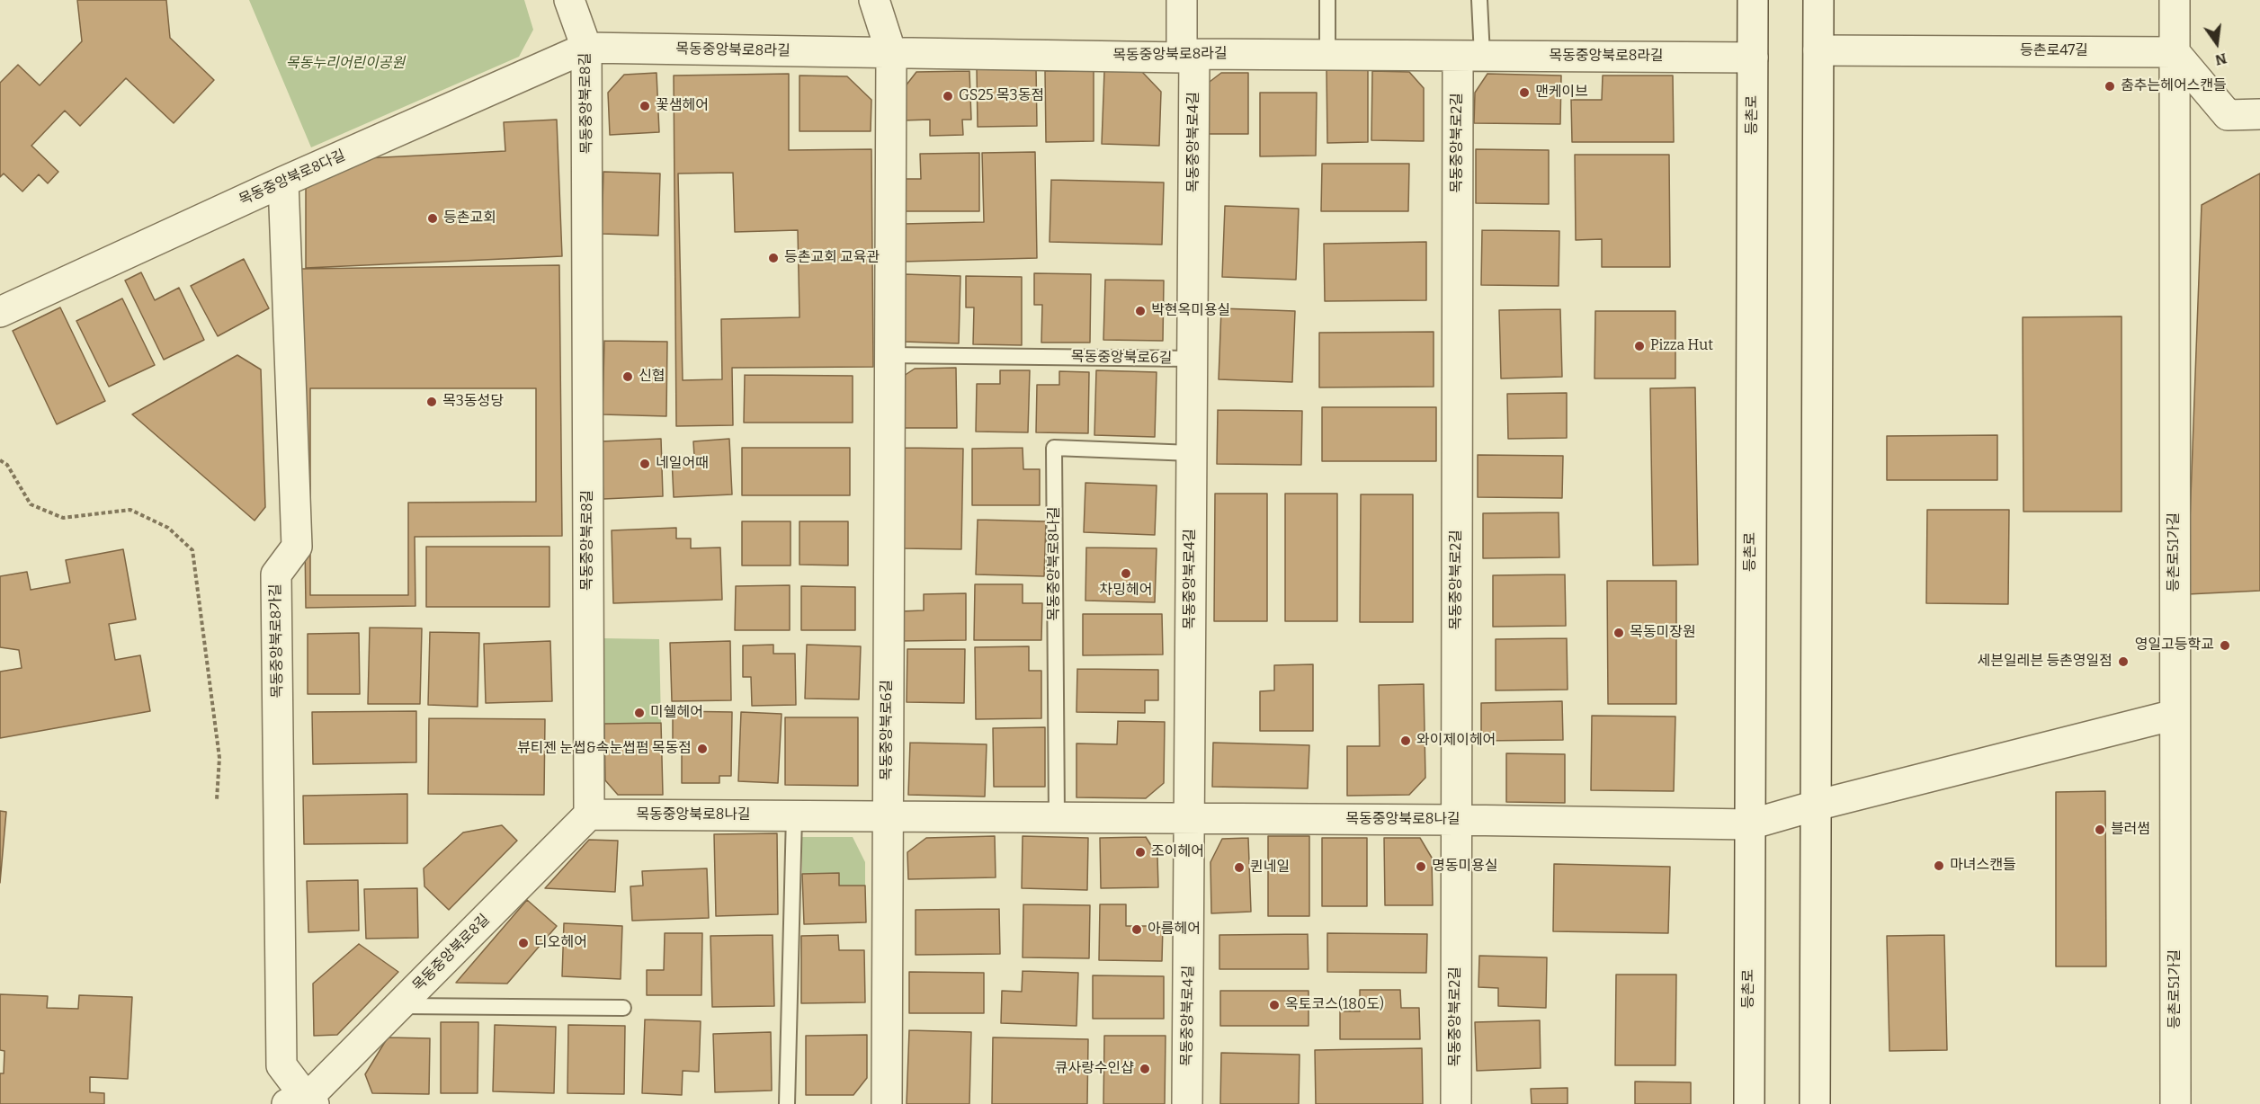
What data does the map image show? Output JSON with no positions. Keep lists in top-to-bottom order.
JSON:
{
  "streets": {
    "street": [
      "목동중앙북로8라길",
      "등촌로47길",
      "목동중앙북로8길",
      "등촌로",
      "목동중앙북로4길",
      "목동중앙북로2길",
      "목동중앙북로8다길",
      "목동중앙북로6길",
      "등촌로51가길",
      "목동중앙북로8나길",
      "목동중앙북로8가길"
    ]
  },
  "crossings": [
    ["목동중앙북로8라길", "목동중앙북로8길"],
    ["목동중앙북로8라길", "등촌로"],
    ["목동중앙북로8라길", "목동중앙북로4길"],
    ["목동중앙북로8라길", "목동중앙북로2길"],
    ["목동중앙북로8라길", "목동중앙북로8다길"],
    ["목동중앙북로8라길", "목동중앙북로6길"],
    ["등촌로47길", "등촌로51가길"],
    ["목동중앙북로8길", "목동중앙북로8다길"],
    ["목동중앙북로8길", "목동중앙북로8나길"],
    ["목동중앙북로8길", "목동중앙북로8가길"],
    ["등촌로", "목동중앙북로8나길"],
    ["목동중앙북로4길", "목동중앙북로6길"],
    ["목동중앙북로4길", "목동중앙북로8나길"],
    ["목동중앙북로2길", "목동중앙북로8나길"],
    ["목동중앙북로8다길", "목동중앙북로8가길"],
    ["목동중앙북로6길", "목동중앙북로8나길"]
  ],
  "parks": ["목동누리어린이공원"],
  "places": [
    "춤추는헤어스캔들",
    "맨케이브",
    "GS25 목3동점",
    "꽃샘헤어",
    "등촌교회",
    "등촌교회 교육관",
    "박현옥미용실",
    "Pizza Hut",
    "신협",
    "목3동성당",
    "네일어때",
    "차밍헤어",
    "목동미장원",
    "영일고등학교",
    "세븐일레븐 등촌영일점",
    "미쉘헤어",
    "와이제이헤어",
    "뷰티젠 눈썹&속눈썹펌 목동점",
    "블러썸",
    "조이헤어",
    "마녀스캔들",
    "명동미용실",
    "퀸네일",
    "아름헤어",
    "디오헤어",
    "옥토코스(180도)",
    "큐사랑수인샵"
  ],
  "north": "bottom"
}
